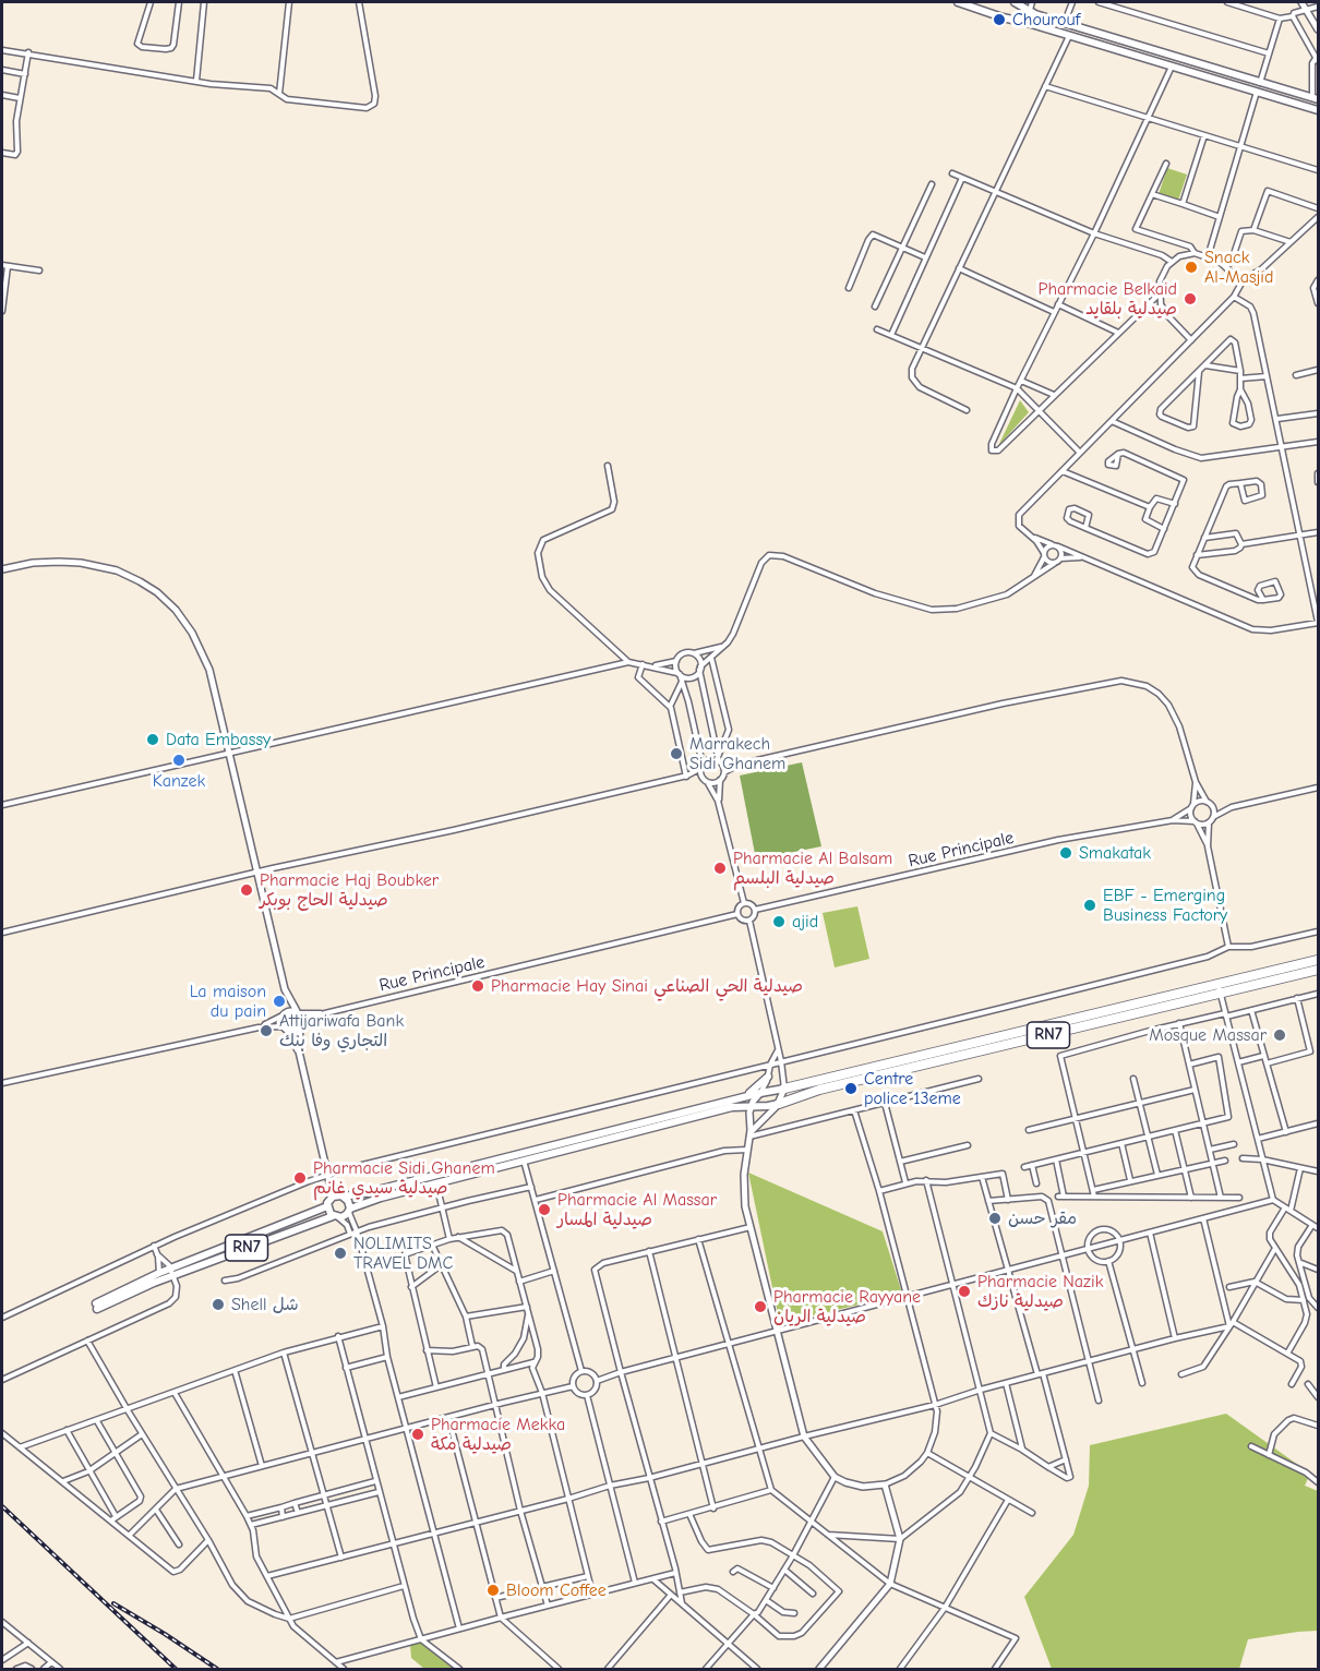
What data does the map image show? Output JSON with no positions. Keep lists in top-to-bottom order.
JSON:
{
  "streets": {
    "highway": ["RN7"],
    "street": ["Rue Principale"]
  },
  "places": [
    "Chourouf",
    "Snack Al-Masjid",
    "Pharmacie Belkaid صيدلية بلقايد",
    "Data Embassy",
    "Marrakech Sidi Ghanem",
    "Kanzek",
    "Smakatak",
    "Pharmacie Al Balsam صيدلية البلسم",
    "Pharmacie Haj Boubker صيدلية الحاج بوبكر",
    "EBF - Emerging Business Factory",
    "ajid",
    "Pharmacie Hay Sinai صيدلية الحي الصناعي",
    "La maison du pain",
    "Attijariwafa Bank التجاري وفا بنك",
    "Mosque Massar",
    "Centre police 13eme",
    "Pharmacie Sidi Ghanem صيدلية سيدي غانم",
    "Pharmacie Al Massar صيدلية المسار",
    "مقر حسن",
    "NOLIMITS TRAVEL DMC",
    "Pharmacie Nazik صيدلية نازك",
    "Shell شل",
    "Pharmacie Rayyane صيدلية الريان",
    "Pharmacie Mekka صيدلية مكة",
    "Bloom Coffee"
  ]
}
